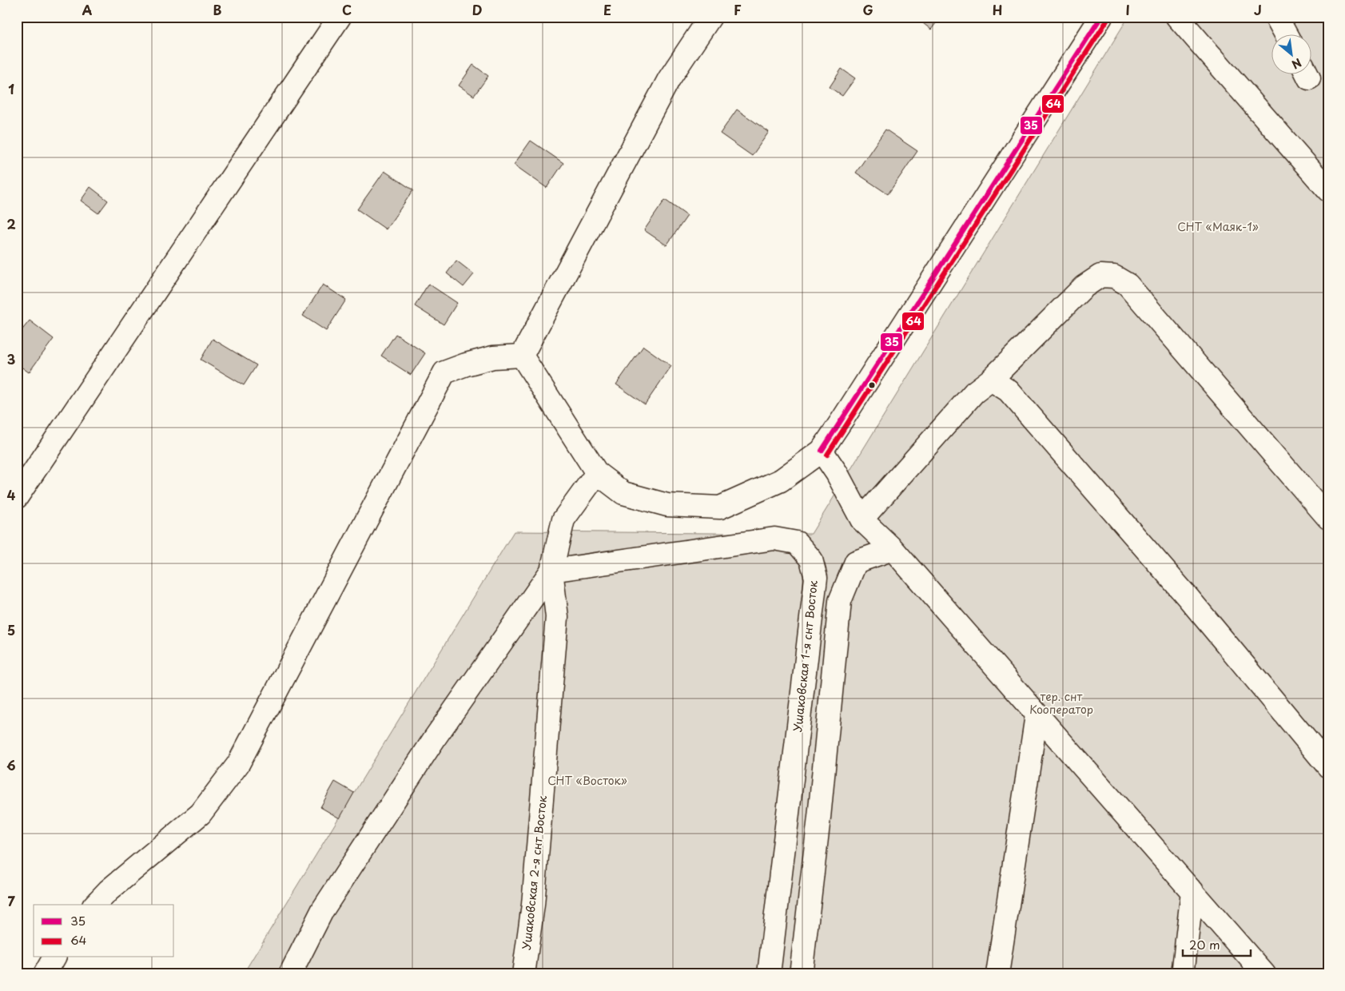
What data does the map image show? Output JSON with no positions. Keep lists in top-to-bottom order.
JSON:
{
  "streets": {
    "street": ["Ушаковская 1-я снт Восток", "Ушаковская 2-я снт Восток"]
  },
  "crossings": [
    ["Ушаковская 1-я снт Восток", "Ушаковская 2-я снт Восток"]
  ],
  "parks": ["СНТ «Маяк-1»", "тер. снт Кооператор", "СНТ «Восток»"],
  "lines": ["transit line 35", "transit line 64"],
  "legend": ["35", "64"],
  "scale_bar": "20 m",
  "north": "bottom right",
  "grid": {
    "columns": [
      "A",
      "B",
      "C",
      "D",
      "E",
      "F",
      "G",
      "H",
      "I",
      "J"
    ],
    "rows": [
      "1",
      "2",
      "3",
      "4",
      "5",
      "6",
      "7"
    ]
  }
}
